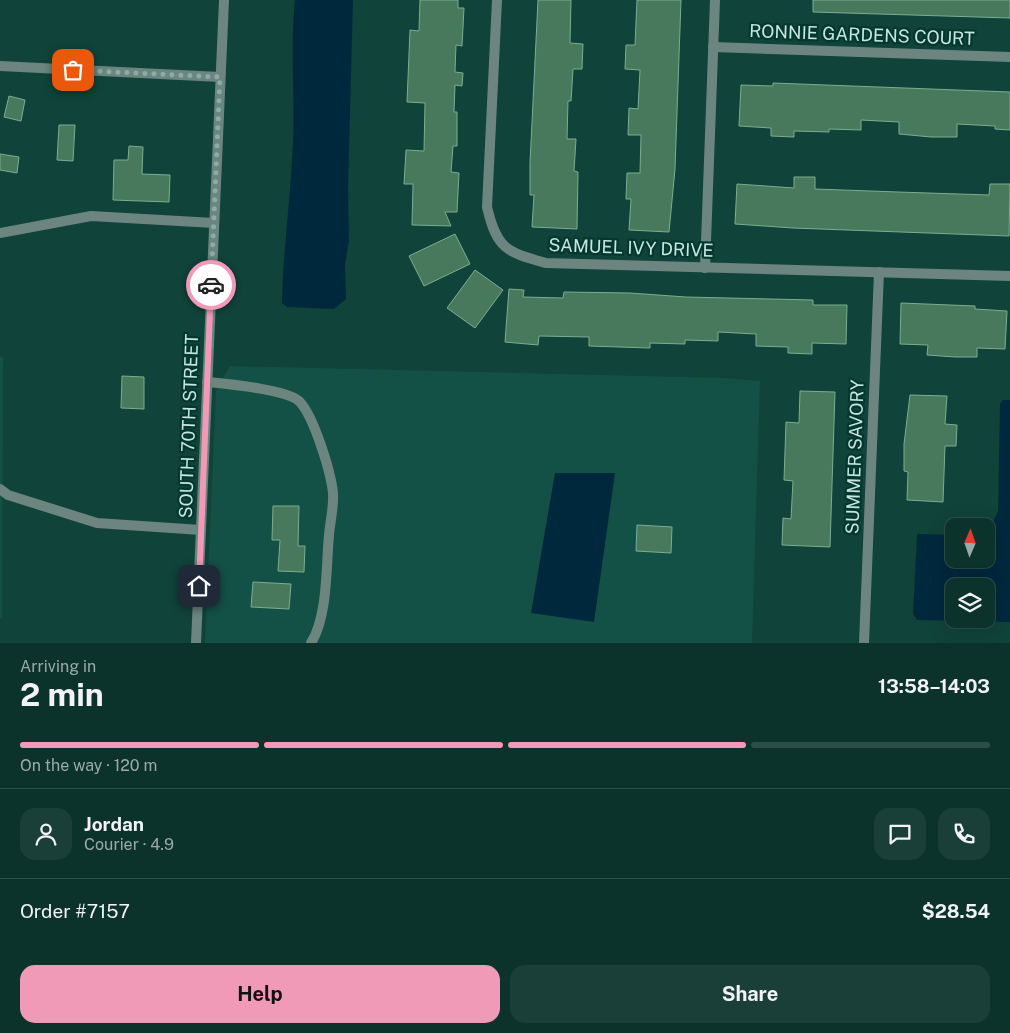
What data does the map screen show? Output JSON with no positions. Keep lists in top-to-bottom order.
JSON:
{
  "streets": {
    "street": [
      "RONNIE GARDENS COURT",
      "SAMUEL IVY DRIVE",
      "SOUTH 70TH STREET",
      "SUMMER SAVORY"
    ]
  },
  "crossings": [
    ["SAMUEL IVY DRIVE", "SUMMER SAVORY"]
  ],
  "north": "top",
  "page": {
    "heading": ["2 min", "Arriving in", "13:58–14:03"],
    "panel": [
      "Jordan",
      "Courier · 4.9",
      "Order #7157",
      "$28.54"
    ],
    "bar": "On the way · 120 m",
    "buttons": ["Help", "Share"]
  }
}
